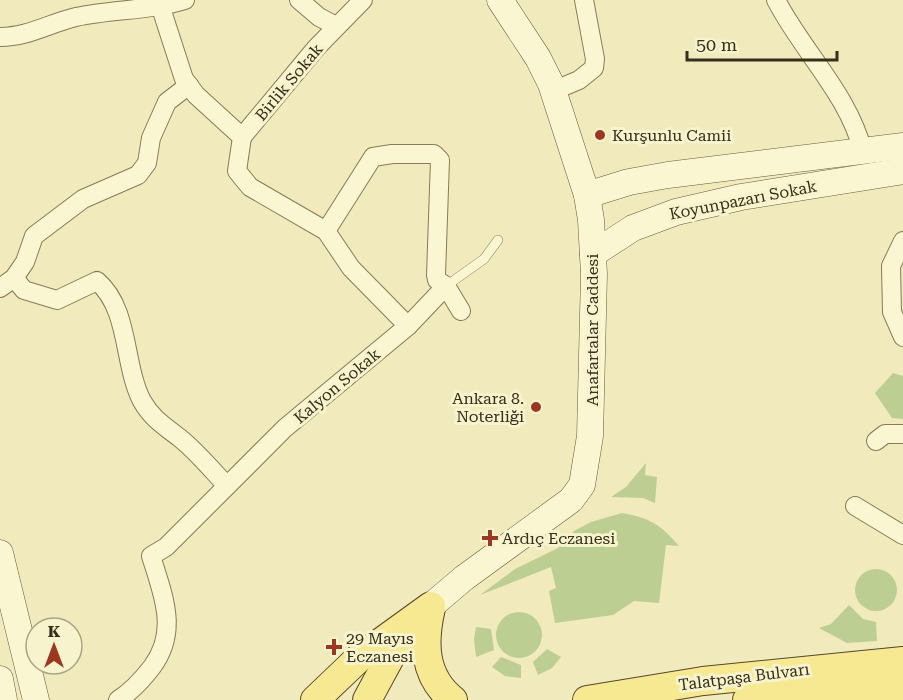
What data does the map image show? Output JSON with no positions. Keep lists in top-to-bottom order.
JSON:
{
  "streets": {
    "main road": ["Koyunpazarı Sokak", "Anafartalar Caddesi", "Talatpaşa Bulvarı"],
    "street": ["Birlik Sokak", "Kalyon Sokak"]
  },
  "crossings": [
    ["Koyunpazarı Sokak", "Anafartalar Caddesi"]
  ],
  "places": {
    "other": ["Kurşunlu Camii", "Ankara 8. Noterliği"],
    "health": ["Ardıç Eczanesi", "29 Mayıs Eczanesi"]
  },
  "scale_bar": "50 m",
  "north": "top"
}
